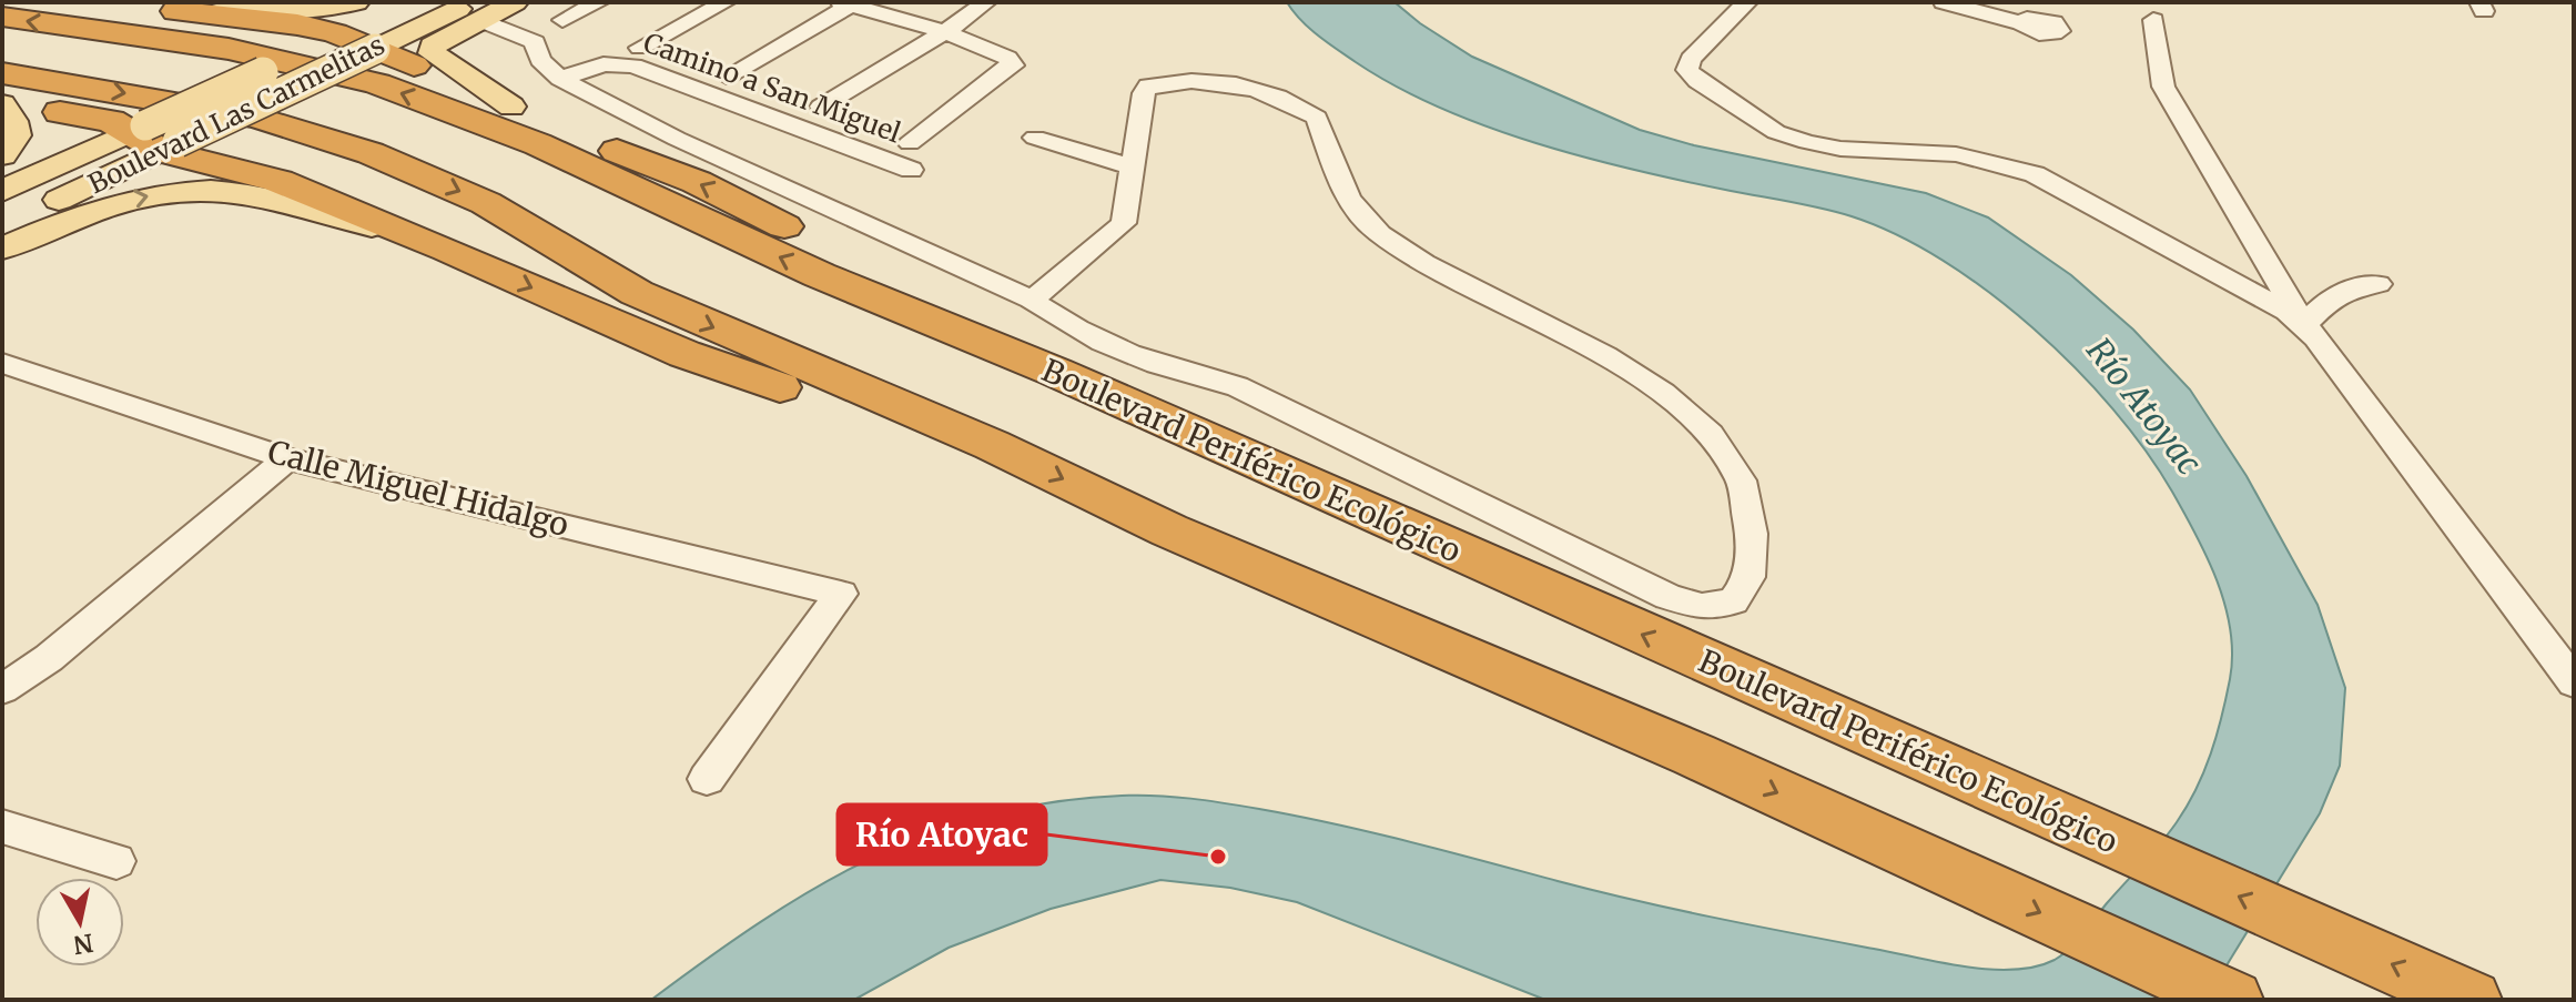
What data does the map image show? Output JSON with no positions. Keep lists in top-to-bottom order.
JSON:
{
  "streets": {
    "highway": ["Boulevard Periférico Ecológico"],
    "main road": ["Boulevard Las Carmelitas"],
    "street": ["Camino a San Miguel", "Calle Miguel Hidalgo"]
  },
  "water": ["Río Atoyac"],
  "places": ["Río Atoyac"],
  "north": "bottom"
}
